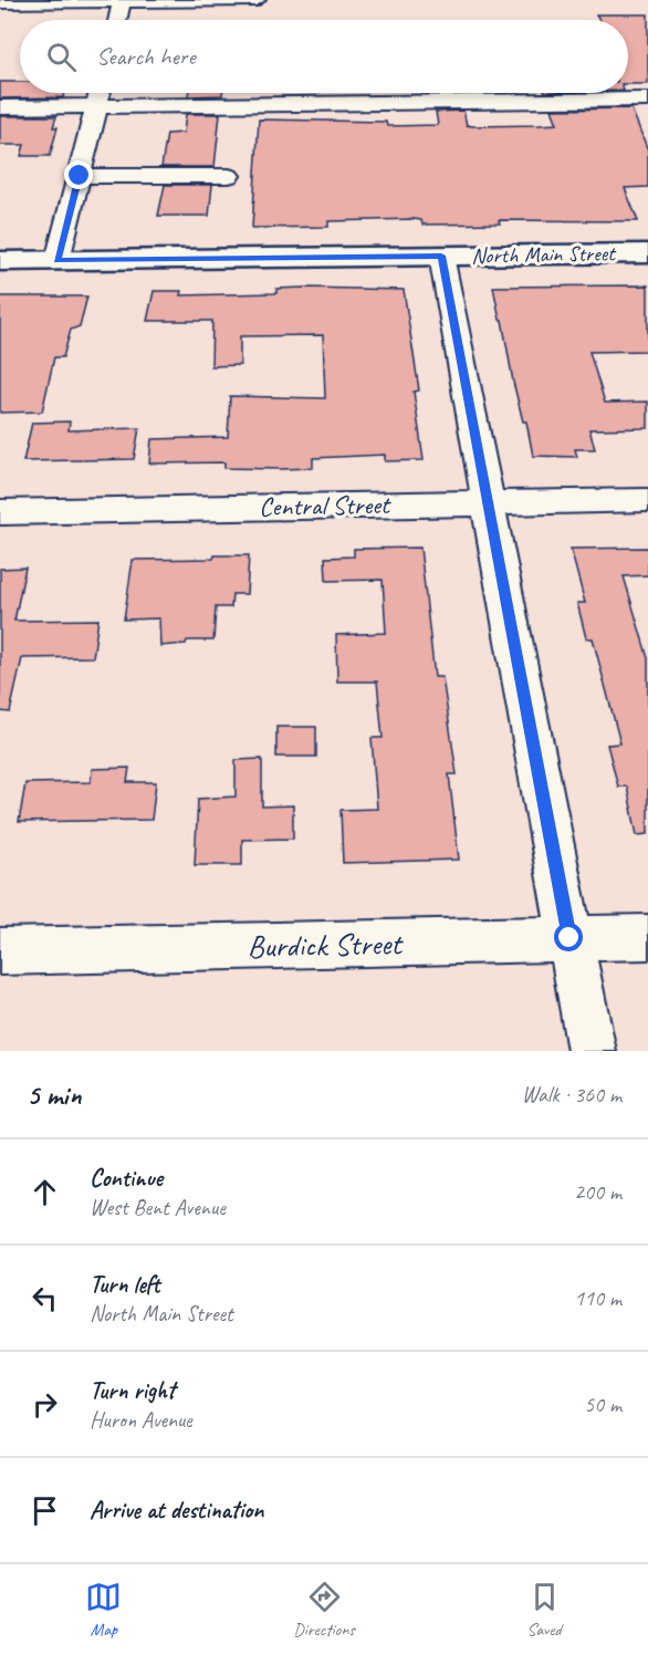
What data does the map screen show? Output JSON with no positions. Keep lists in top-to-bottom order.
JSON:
{
  "streets": {
    "main road": ["North Main Street"],
    "street": ["Central Street", "Burdick Street"]
  },
  "page": {
    "search": "Search here",
    "heading": ["5 min", "Walk · 360 m"],
    "list": [
      ["Continue", "West Bent Avenue", "200 m"],
      ["Turn left", "North Main Street", "110 m"],
      ["Turn right", "Huron Avenue", "50 m"],
      "Arrive at destination"
    ],
    "nav": ["Map", "Directions", "Saved"]
  }
}
